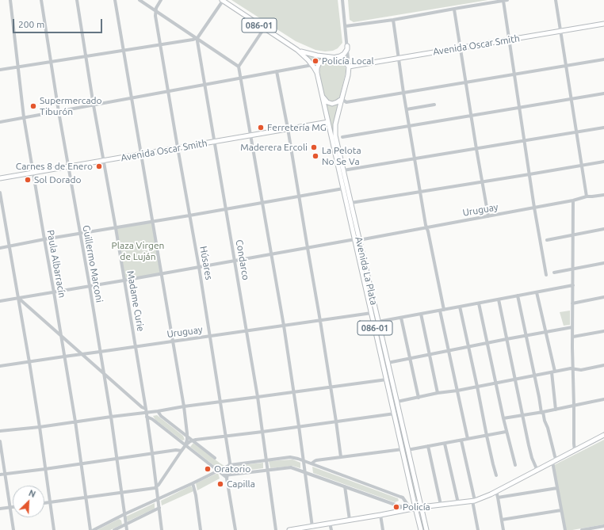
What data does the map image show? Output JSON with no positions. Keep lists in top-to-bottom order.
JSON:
{
  "streets": {
    "main road": ["086-01", "Avenida Oscar Smith", "Avenida La Plata"],
    "street": [
      "Uruguay",
      "Condarco",
      "Húsares",
      "Paula Albarracín",
      "Guillermo Marconi",
      "Madame Curie"
    ]
  },
  "crossings": [
    ["Avenida Oscar Smith", "Condarco"],
    ["Avenida Oscar Smith", "Húsares"],
    ["Avenida Oscar Smith", "Paula Albarracín"],
    ["Avenida Oscar Smith", "Guillermo Marconi"],
    ["Avenida Oscar Smith", "Avenida La Plata"],
    ["Avenida Oscar Smith", "Madame Curie"],
    ["Uruguay", "Condarco"],
    ["Uruguay", "Húsares"],
    ["Uruguay", "Paula Albarracín"],
    ["Uruguay", "Guillermo Marconi"],
    ["Uruguay", "Avenida La Plata"],
    ["Uruguay", "Madame Curie"]
  ],
  "parks": ["Plaza Virgen de Luján"],
  "places": [
    "Policía Local",
    "Supermercado Tiburón",
    "Ferretería MG",
    "Maderera Ercoli",
    "La Pelota No Se Va",
    "Carnes 8 de Enero",
    "Sol Dorado",
    "Oratorio",
    "Capilla",
    "Policía"
  ],
  "scale_bar": "200 m",
  "north": "top right"
}
